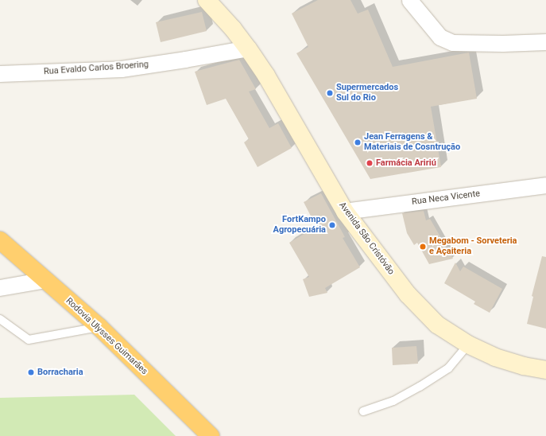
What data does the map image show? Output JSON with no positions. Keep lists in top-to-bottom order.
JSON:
{
  "streets": {
    "highway": ["Rodovia Ulysses Guimarães"],
    "main road": ["Avenida São Cristóvão"],
    "street": ["Rua Evaldo Carlos Broering", "Rua Neca Vicente"]
  },
  "crossings": [
    ["Rua Evaldo Carlos Broering", "Avenida São Cristóvão"],
    ["Rua Neca Vicente", "Avenida São Cristóvão"]
  ],
  "places": [
    "Supermercados Sul do Rio",
    "Jean Ferragens & Materiais de Cosntrução",
    "Farmácia Aririú",
    "FortKampo Agropecuária",
    "Megabom - Sorveteria e Açaiteria",
    "Borracharia"
  ]
}
